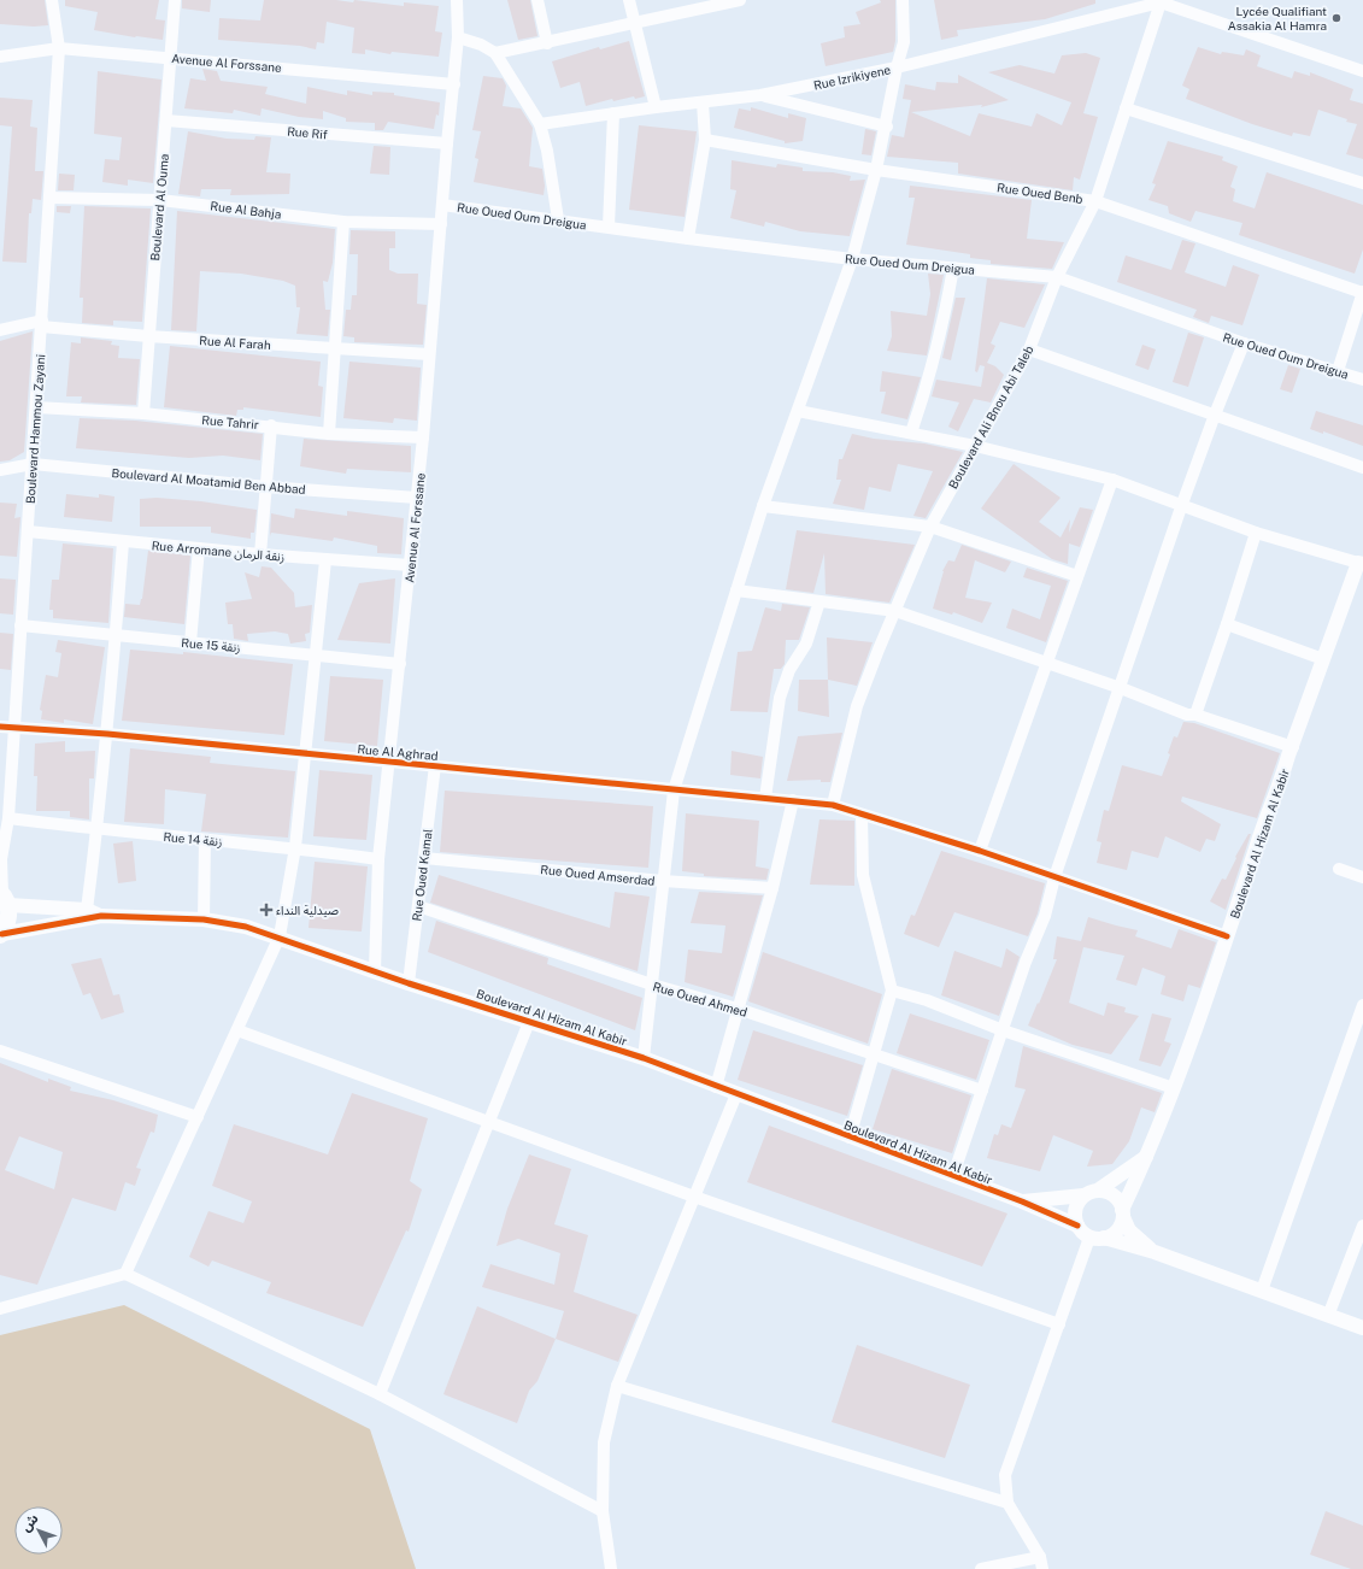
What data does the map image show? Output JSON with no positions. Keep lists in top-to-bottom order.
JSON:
{
  "streets": {
    "street": [
      "Avenue Al Forssane",
      "Rue Izrikiyene",
      "Rue Rif",
      "Rue Oued Benb",
      "Boulevard Al Ouma",
      "Rue Al Bahja",
      "Rue Oued Oum Dreigua",
      "Rue Al Farah",
      "Boulevard Ali Bnou Abi Taleb",
      "Rue Tahrir",
      "Boulevard Hammou Zayani",
      "Boulevard Al Moatamid Ben Abbad",
      "Rue Arromane زنقة الرمان",
      "Rue 15 زنقة",
      "Rue Al Aghrad",
      "Rue 14 زنقة",
      "Boulevard Al Hizam Al Kabir",
      "Rue Oued Kamal",
      "Rue Oued Amserdad",
      "Rue Oued Ahmed"
    ]
  },
  "crossings": [
    ["Avenue Al Forssane", "Rue Rif"],
    ["Avenue Al Forssane", "Boulevard Al Ouma"],
    ["Avenue Al Forssane", "Rue Al Bahja"],
    ["Avenue Al Forssane", "Rue Oued Oum Dreigua"],
    ["Avenue Al Forssane", "Rue Al Farah"],
    ["Avenue Al Forssane", "Rue Tahrir"],
    ["Avenue Al Forssane", "Boulevard Hammou Zayani"],
    ["Avenue Al Forssane", "Boulevard Al Moatamid Ben Abbad"],
    ["Avenue Al Forssane", "Rue Arromane زنقة الرمان"],
    ["Avenue Al Forssane", "Rue 15 زنقة"],
    ["Avenue Al Forssane", "Rue Al Aghrad"],
    ["Avenue Al Forssane", "Rue 14 زنقة"],
    ["Avenue Al Forssane", "Boulevard Al Hizam Al Kabir"],
    ["Rue Izrikiyene", "Boulevard Ali Bnou Abi Taleb"],
    ["Rue Rif", "Boulevard Al Ouma"],
    ["Rue Oued Benb", "Boulevard Ali Bnou Abi Taleb"],
    ["Boulevard Al Ouma", "Rue Al Bahja"],
    ["Boulevard Al Ouma", "Rue Al Farah"],
    ["Boulevard Al Ouma", "Rue Tahrir"],
    ["Rue Al Bahja", "Boulevard Hammou Zayani"],
    ["Rue Oued Oum Dreigua", "Boulevard Ali Bnou Abi Taleb"],
    ["Rue Al Farah", "Boulevard Hammou Zayani"],
    ["Boulevard Ali Bnou Abi Taleb", "Rue Al Aghrad"],
    ["Rue Tahrir", "Boulevard Hammou Zayani"],
    ["Boulevard Hammou Zayani", "Boulevard Al Moatamid Ben Abbad"],
    ["Boulevard Hammou Zayani", "Rue Arromane زنقة الرمان"],
    ["Boulevard Hammou Zayani", "Rue 15 زنقة"],
    ["Boulevard Hammou Zayani", "Rue Al Aghrad"],
    ["Boulevard Hammou Zayani", "Rue 14 زنقة"],
    ["Boulevard Hammou Zayani", "Boulevard Al Hizam Al Kabir"],
    ["Rue Al Aghrad", "Boulevard Al Hizam Al Kabir"],
    ["Rue Al Aghrad", "Rue Oued Kamal"],
    ["Boulevard Al Hizam Al Kabir", "Rue Oued Kamal"],
    ["Rue Oued Kamal", "Rue Oued Amserdad"],
    ["Rue Oued Kamal", "Rue Oued Ahmed"]
  ],
  "places": {
    "other": ["Lycée Qualifiant Assakia Al Hamra"],
    "health": ["صيدلية النداء"]
  },
  "north": "top left"
}
